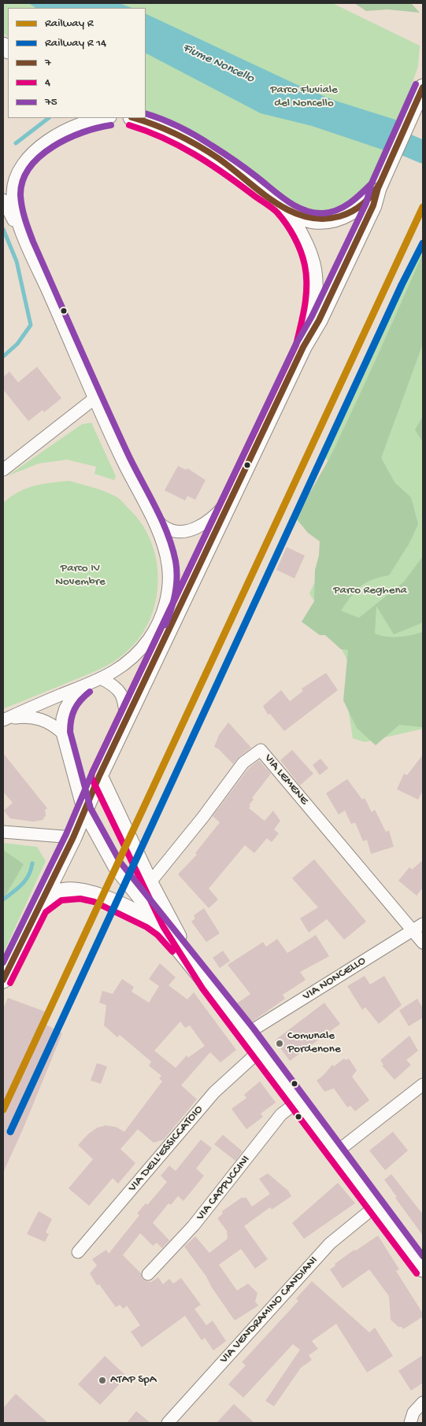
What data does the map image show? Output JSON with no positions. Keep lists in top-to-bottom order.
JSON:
{
  "streets": {
    "street": [
      "VIA LEMENE",
      "VIA NONCELLO",
      "VIA DELL'ESSICCATOIO",
      "VIA CAPPUCCINI",
      "VIA VENDRAMINO CANDIANI"
    ]
  },
  "crossings": [
    ["VIA LEMENE", "VIA NONCELLO"]
  ],
  "water": ["Fiume Noncello"],
  "parks": ["Parco Fluviale del Noncello", "Parco IV Novembre", "Parco Reghena"],
  "places": ["Comunale Pordenone", "ATAP SpA"],
  "lines": [
    "transit line 75",
    "transit line 7",
    "transit line 4",
    "rail line R"
  ],
  "legend": [
    "Railway R",
    "Railway R 14",
    "7",
    "4",
    "75"
  ]
}
